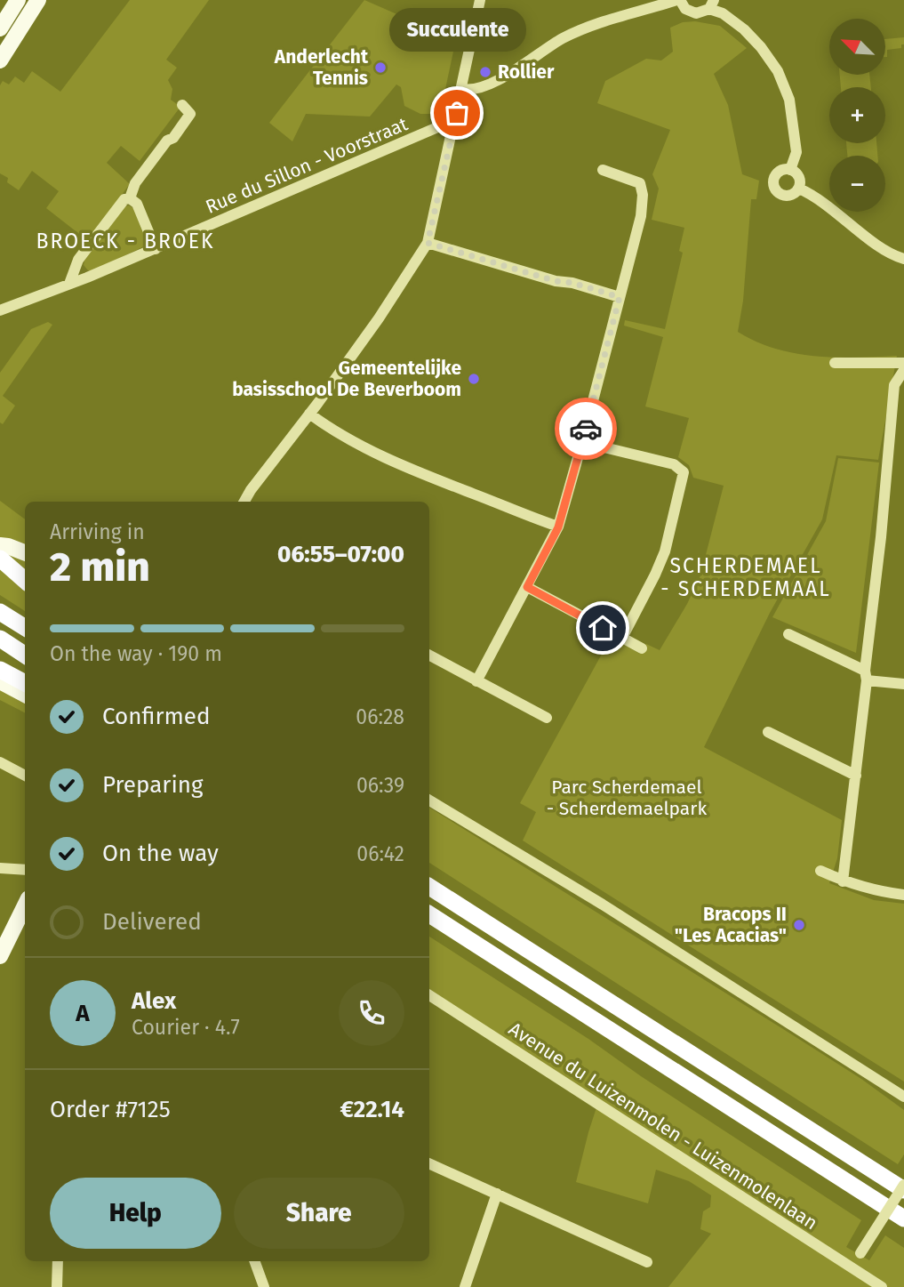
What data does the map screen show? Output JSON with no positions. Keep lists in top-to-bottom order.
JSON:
{
  "streets": {
    "street": ["Rue du Sillon - Voorstraat", "Avenue du Luizenmolen - Luizenmolenlaan"]
  },
  "districts": ["BROECK - BROEK", "SCHERDEMAEL - SCHERDEMAAL"],
  "parks": ["Parc Scherdemael - Scherdemaelpark"],
  "places": [
    "Anderlecht Tennis",
    "Rollier",
    "Succulente",
    "Gemeentelijke basisschool De Beverboom",
    "Bracops II \"Les Acacias\""
  ],
  "north": "top left",
  "page": {
    "bubble": "Succulente",
    "map_buttons": ["+", "−"],
    "heading": ["2 min", "Arriving in", "06:55–07:00"],
    "panel": [
      "Alex",
      "Courier · 4.7",
      "Order #7125",
      "€22.14"
    ],
    "bar": "On the way · 190 m",
    "list": [
      ["Confirmed", "06:28"],
      ["Preparing", "06:39"],
      ["On the way", "06:42"],
      "Delivered"
    ],
    "round": "A",
    "buttons": ["Help", "Share"]
  }
}
